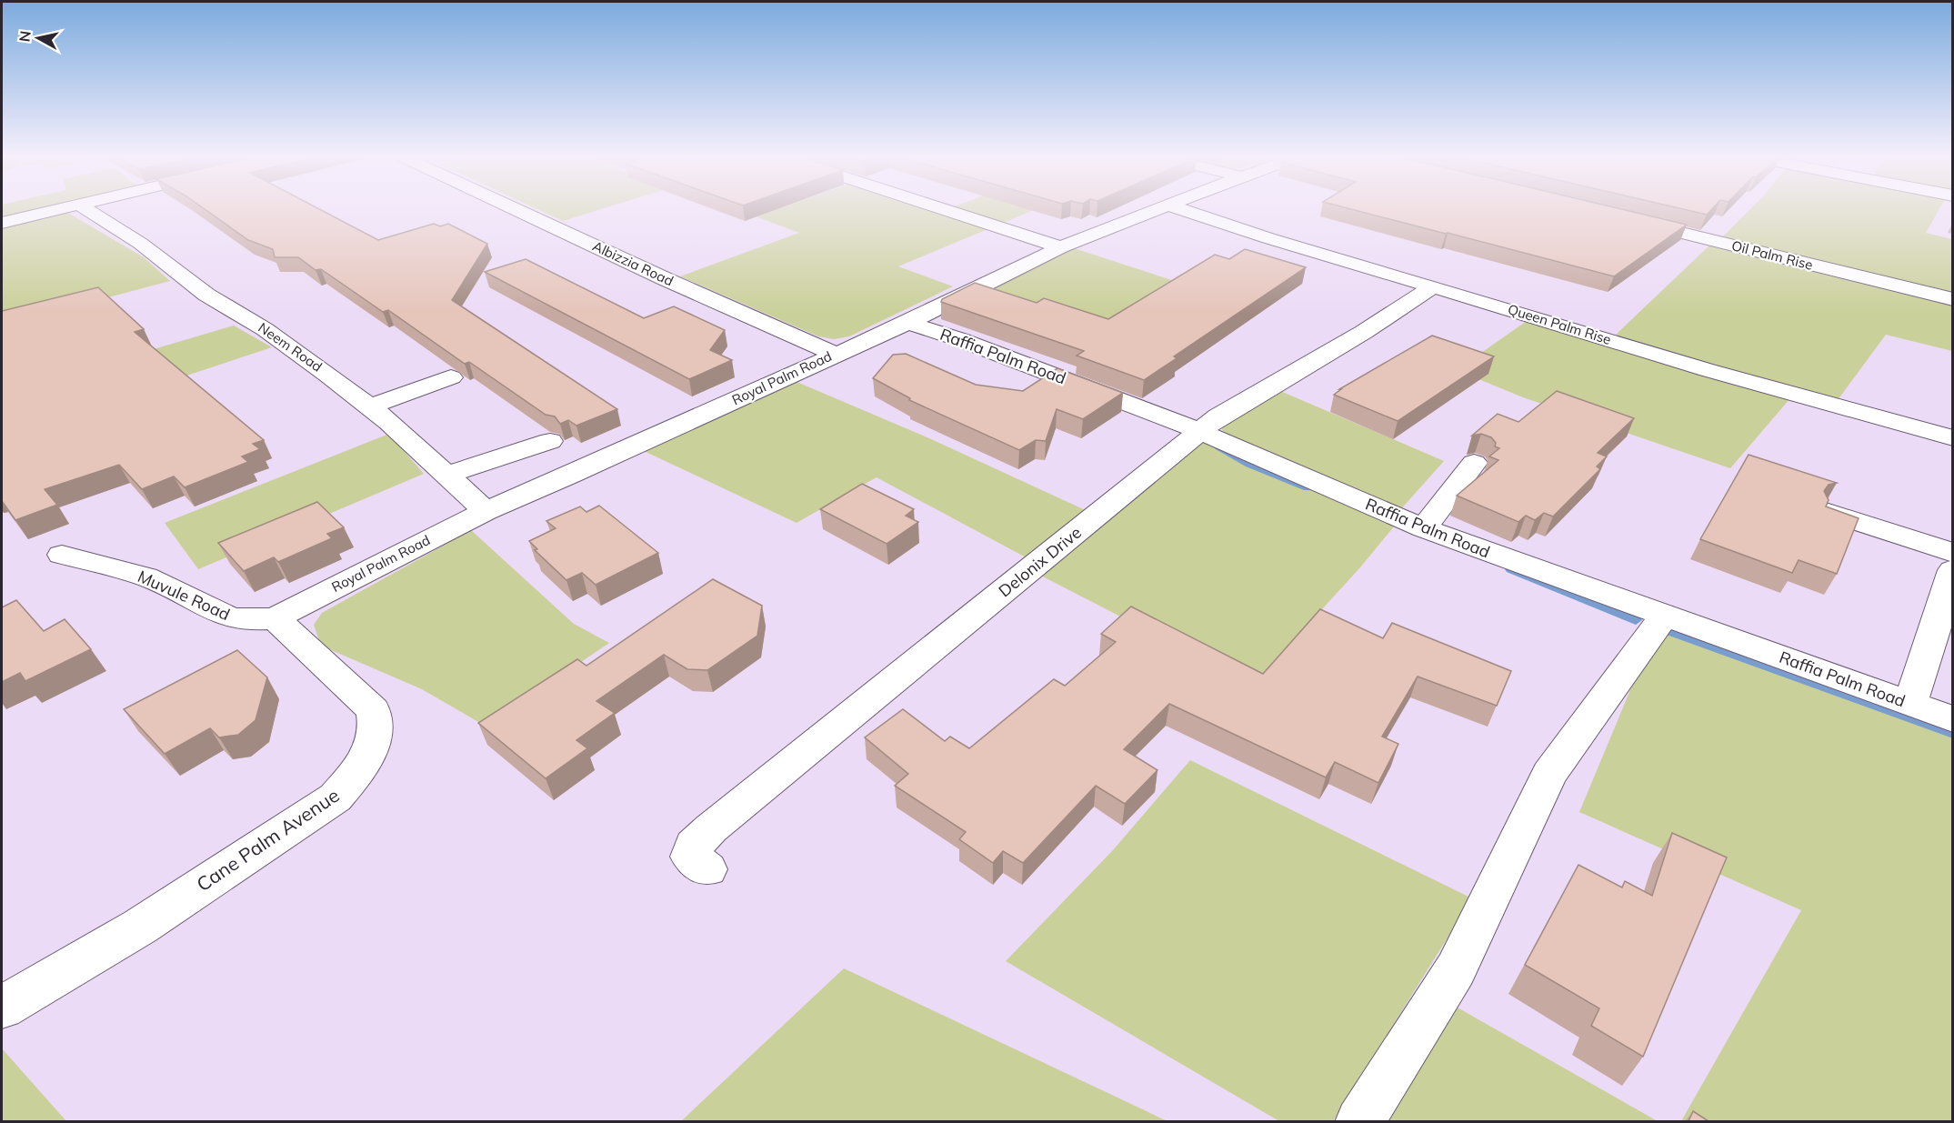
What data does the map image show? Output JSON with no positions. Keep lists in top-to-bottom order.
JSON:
{
  "streets": {
    "street": [
      "Oil Palm Rise",
      "Albizzia Road",
      "Queen Palm Rise",
      "Neem Road",
      "Raffia Palm Road",
      "Royal Palm Road",
      "Delonix Drive",
      "Muvule Road",
      "Cane Palm Avenue"
    ]
  },
  "crossings": [
    ["Albizzia Road", "Royal Palm Road"],
    ["Queen Palm Rise", "Delonix Drive"],
    ["Neem Road", "Royal Palm Road"],
    ["Raffia Palm Road", "Royal Palm Road"],
    ["Raffia Palm Road", "Delonix Drive"],
    ["Royal Palm Road", "Muvule Road"],
    ["Royal Palm Road", "Cane Palm Avenue"],
    ["Muvule Road", "Cane Palm Avenue"]
  ],
  "north": "left"
}
